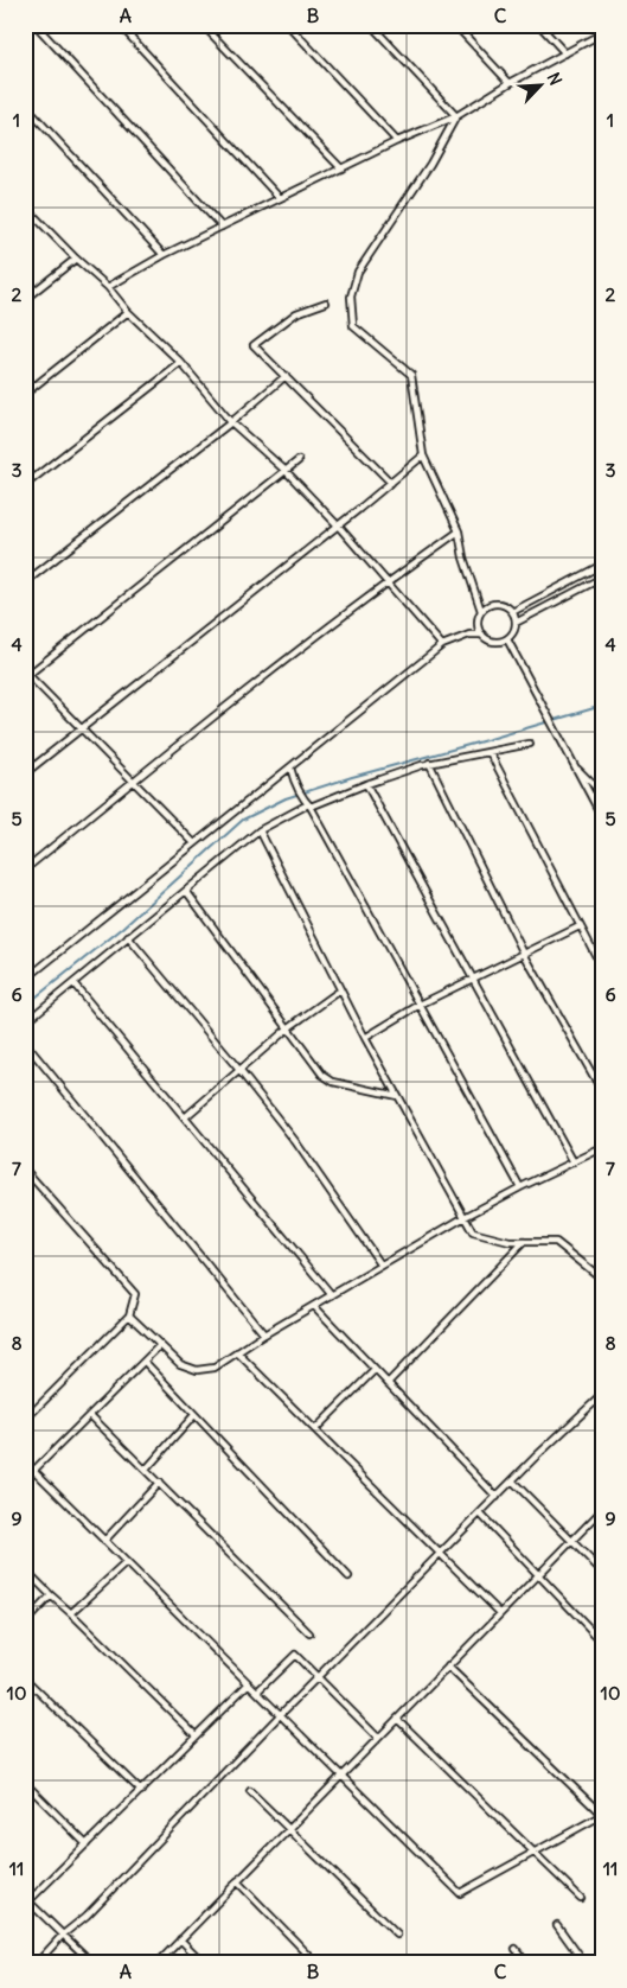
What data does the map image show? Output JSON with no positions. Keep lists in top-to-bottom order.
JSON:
{
  "north": "top right",
  "grid": {
    "columns": ["A", "B", "C"],
    "rows": [
      "1",
      "2",
      "3",
      "4",
      "5",
      "6",
      "7",
      "8",
      "9",
      "10",
      "11"
    ]
  }
}
